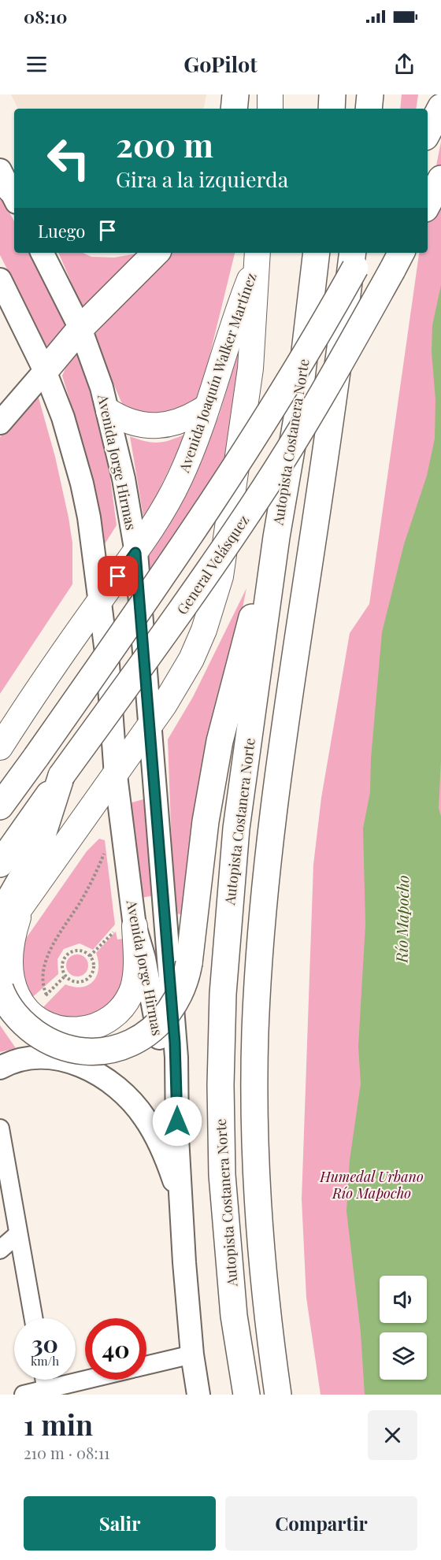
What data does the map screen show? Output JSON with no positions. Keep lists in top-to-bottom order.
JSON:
{
  "streets": {
    "highway": ["Autopista Costanera Norte", "General Velásquez"],
    "main road": ["Avenida Joaquín Walker Martínez"],
    "street": ["Avenida Jorge Hirmas"]
  },
  "crossings": [
    ["Avenida Joaquín Walker Martínez", "Avenida Jorge Hirmas"]
  ],
  "water": ["Río Mapocho"],
  "parks": ["Humedal Urbano Río Mapocho"],
  "page": {
    "status": "08:10",
    "header": "GoPilot",
    "turn": ["200 m", "Gira a la izquierda"],
    "then": "Luego",
    "speed": "30 km/h",
    "limit": "40",
    "heading": ["1 min", "210 m · 08:11"],
    "buttons": ["Salir", "Compartir"]
  }
}
